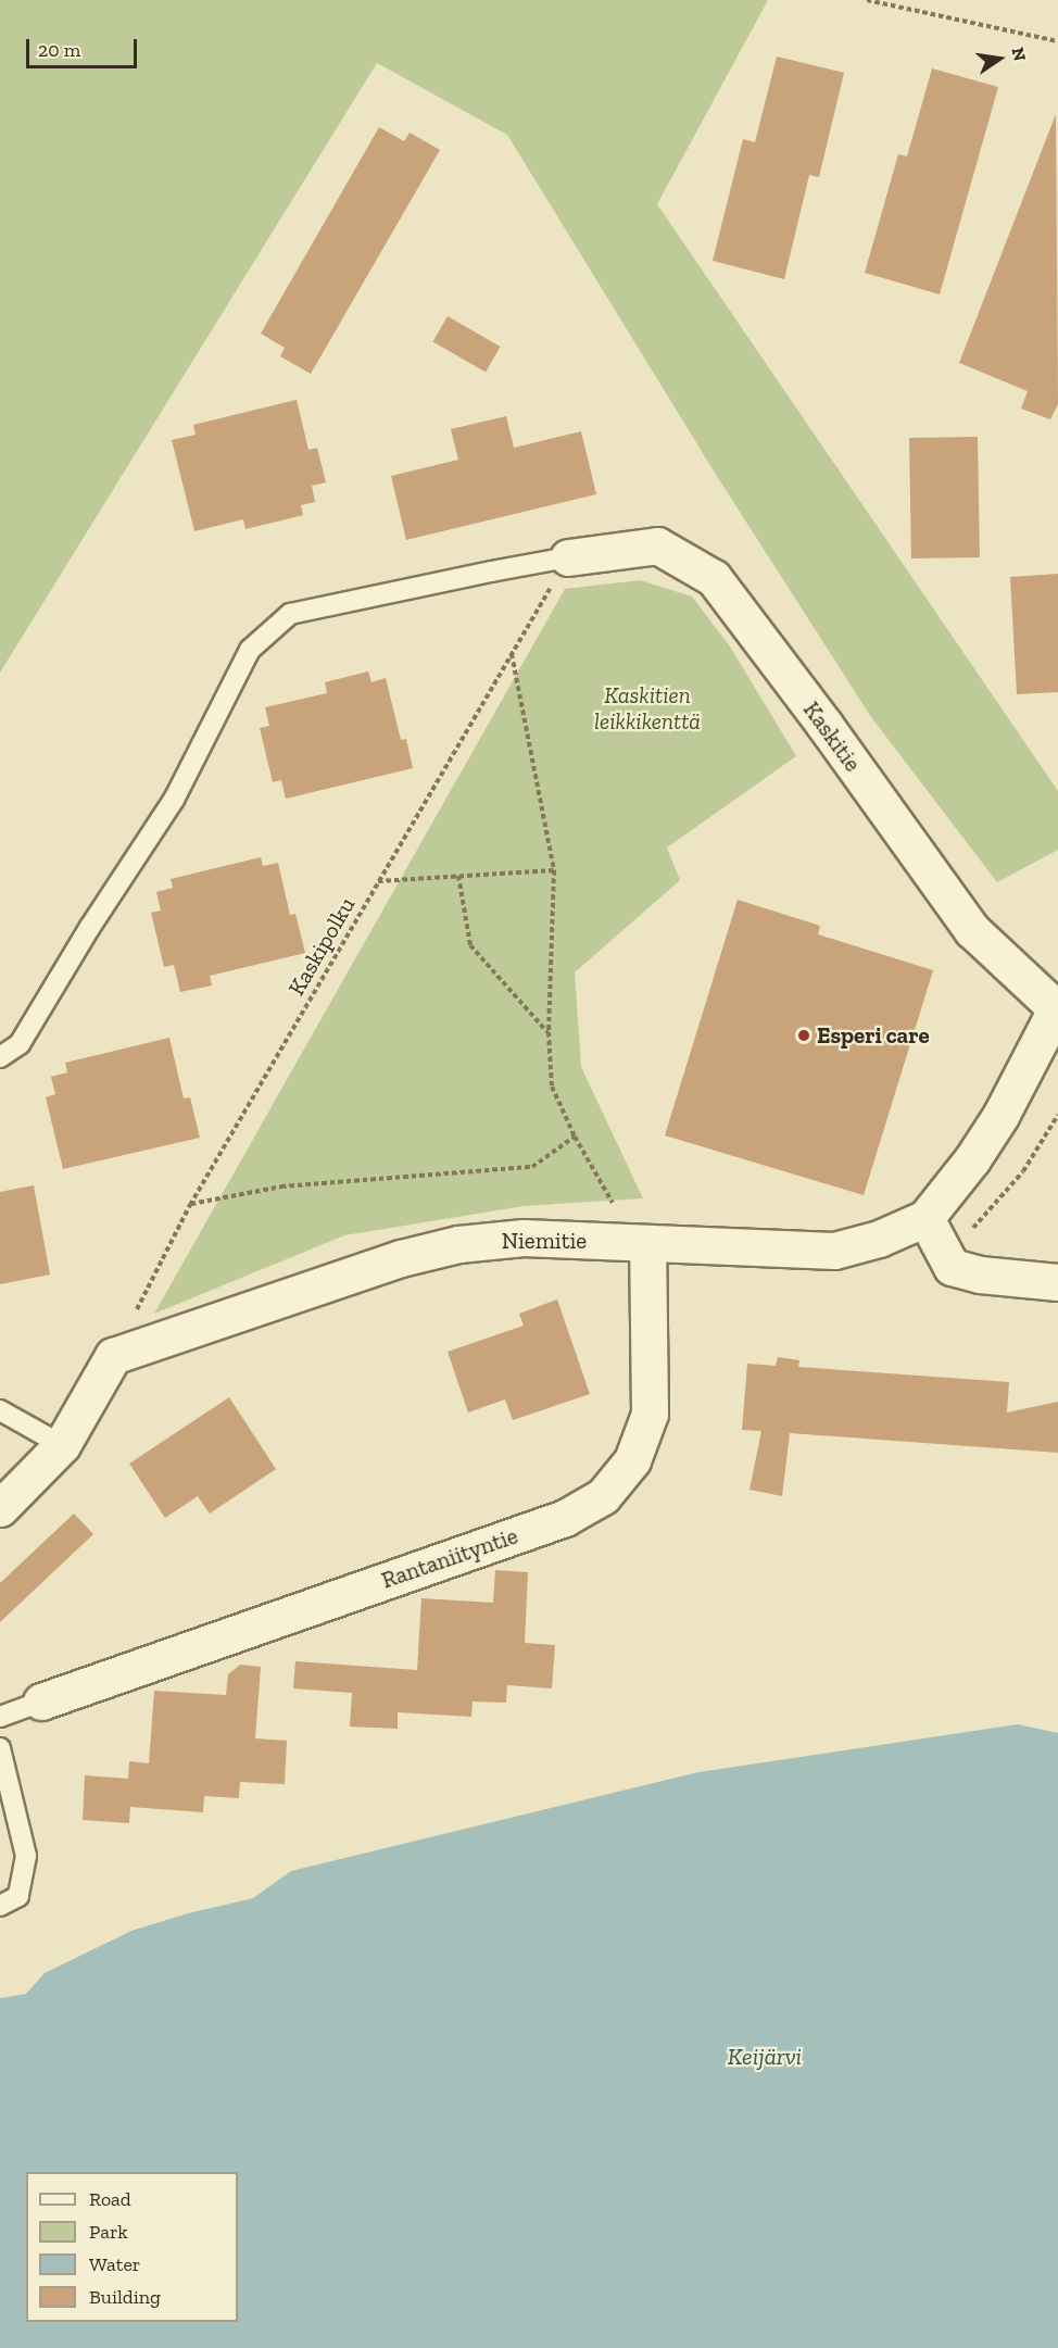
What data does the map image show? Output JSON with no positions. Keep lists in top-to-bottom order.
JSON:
{
  "streets": {
    "street": ["Kaskitie", "Niemitie", "Rantaniityntie"],
    "path": ["Kaskipolku"]
  },
  "crossings": [
    ["Kaskitie", "Kaskipolku"],
    ["Kaskitie", "Niemitie"],
    ["Kaskipolku", "Niemitie"],
    ["Niemitie", "Rantaniityntie"]
  ],
  "water": ["Keijärvi"],
  "parks": ["Kaskitien leikkikenttä"],
  "places": ["Esperi care"],
  "legend": [
    "Road",
    "Park",
    "Water",
    "Building"
  ],
  "scale_bar": "20 m",
  "north": "right"
}
